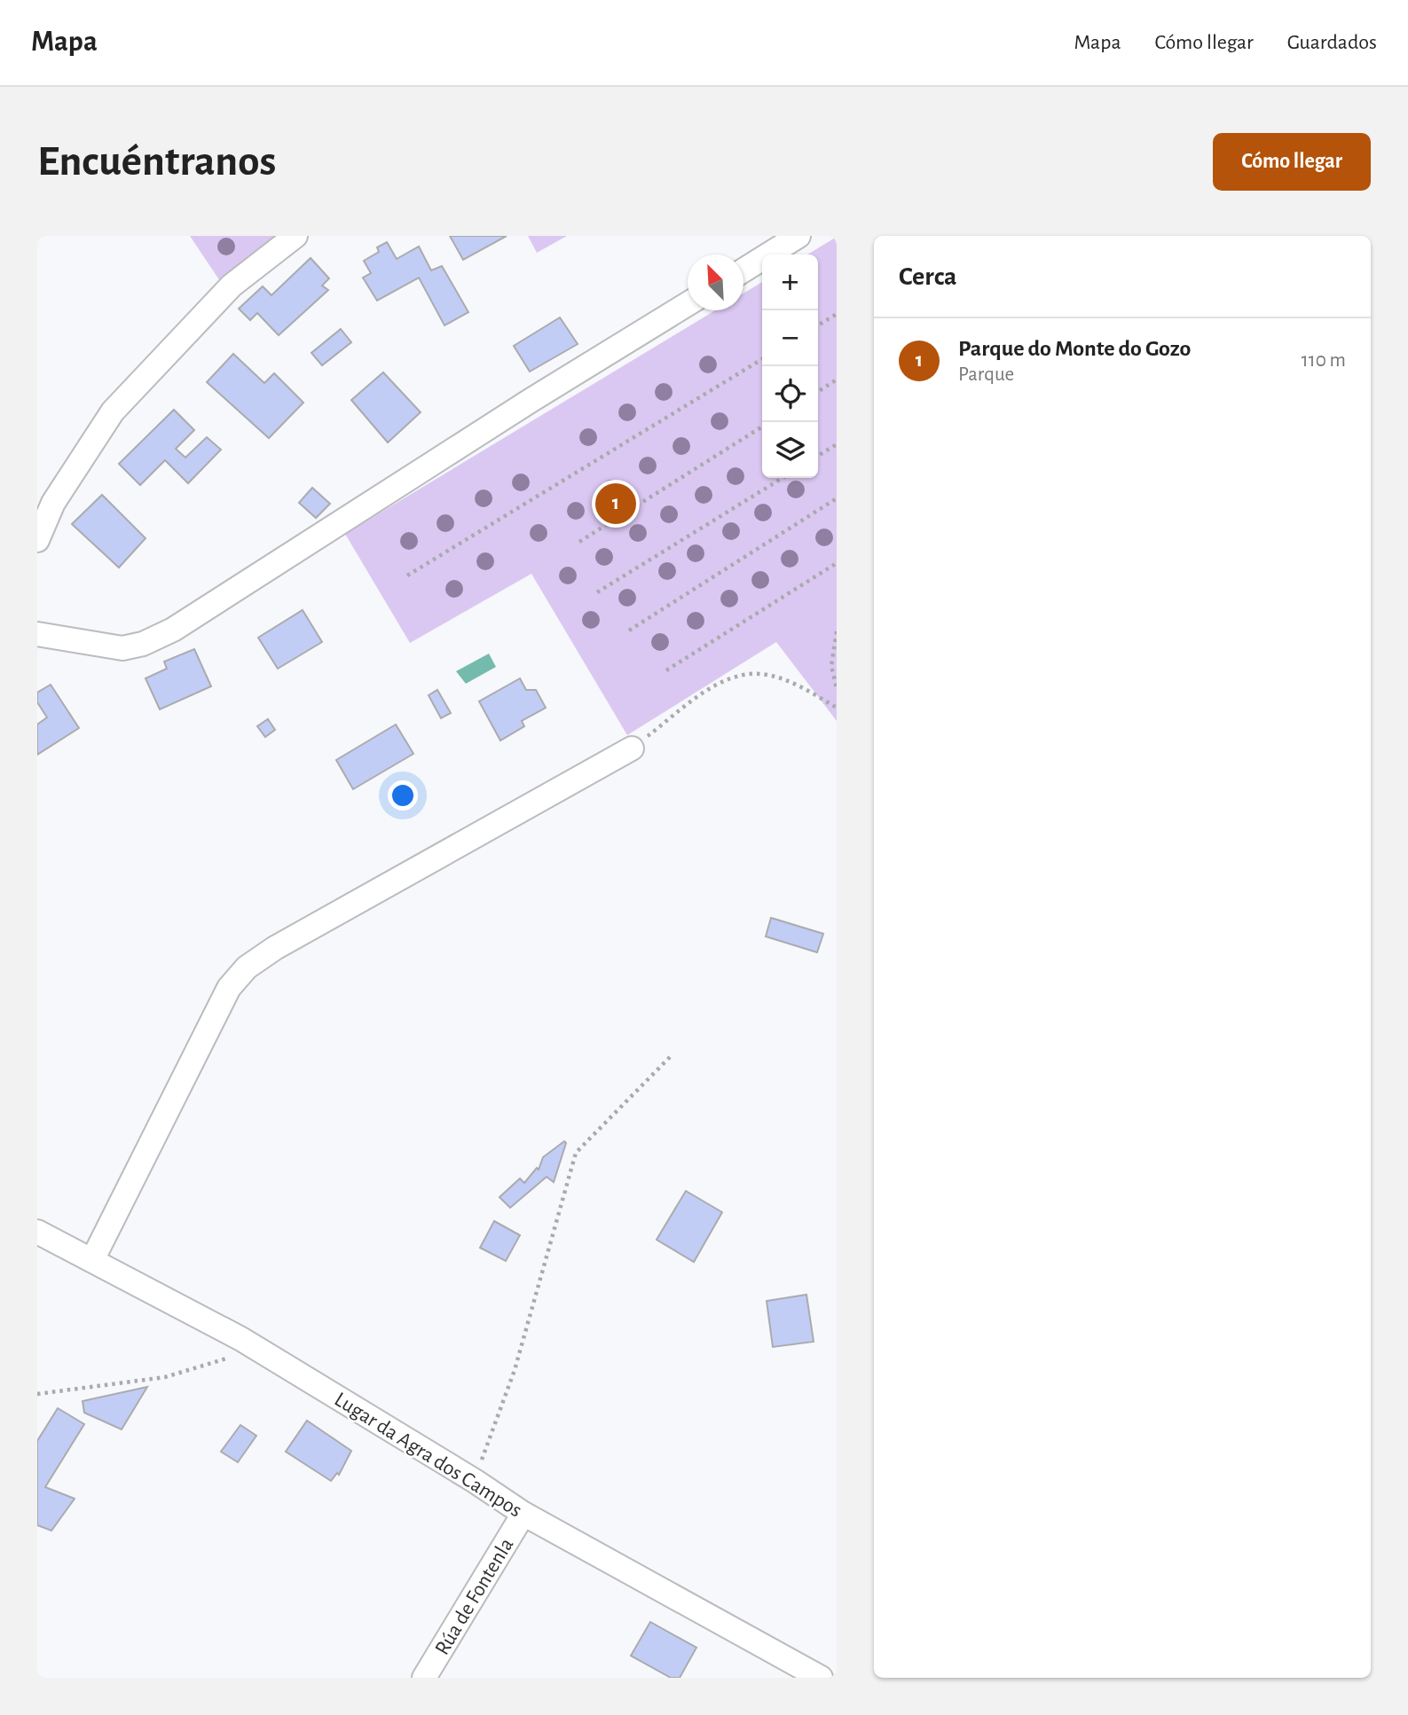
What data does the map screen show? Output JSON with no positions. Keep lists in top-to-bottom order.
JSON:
{
  "streets": {
    "street": ["Lugar da Agra dos Campos", "Rúa de Fontenla"]
  },
  "crossings": [
    ["Lugar da Agra dos Campos", "Rúa de Fontenla"]
  ],
  "north": "top left",
  "page": {
    "header": "Mapa",
    "nav": ["Mapa", "Cómo llegar", "Guardados"],
    "buttons": "Cómo llegar",
    "title": "Encuéntranos",
    "heading": "Cerca",
    "map_buttons": ["+", "−"],
    "list": [
      {
        "mark": "1",
        "name": "Parque do Monte do Gozo",
        "note": "Parque",
        "value": "110 m"
      }
    ],
    "pins": "1"
  }
}
